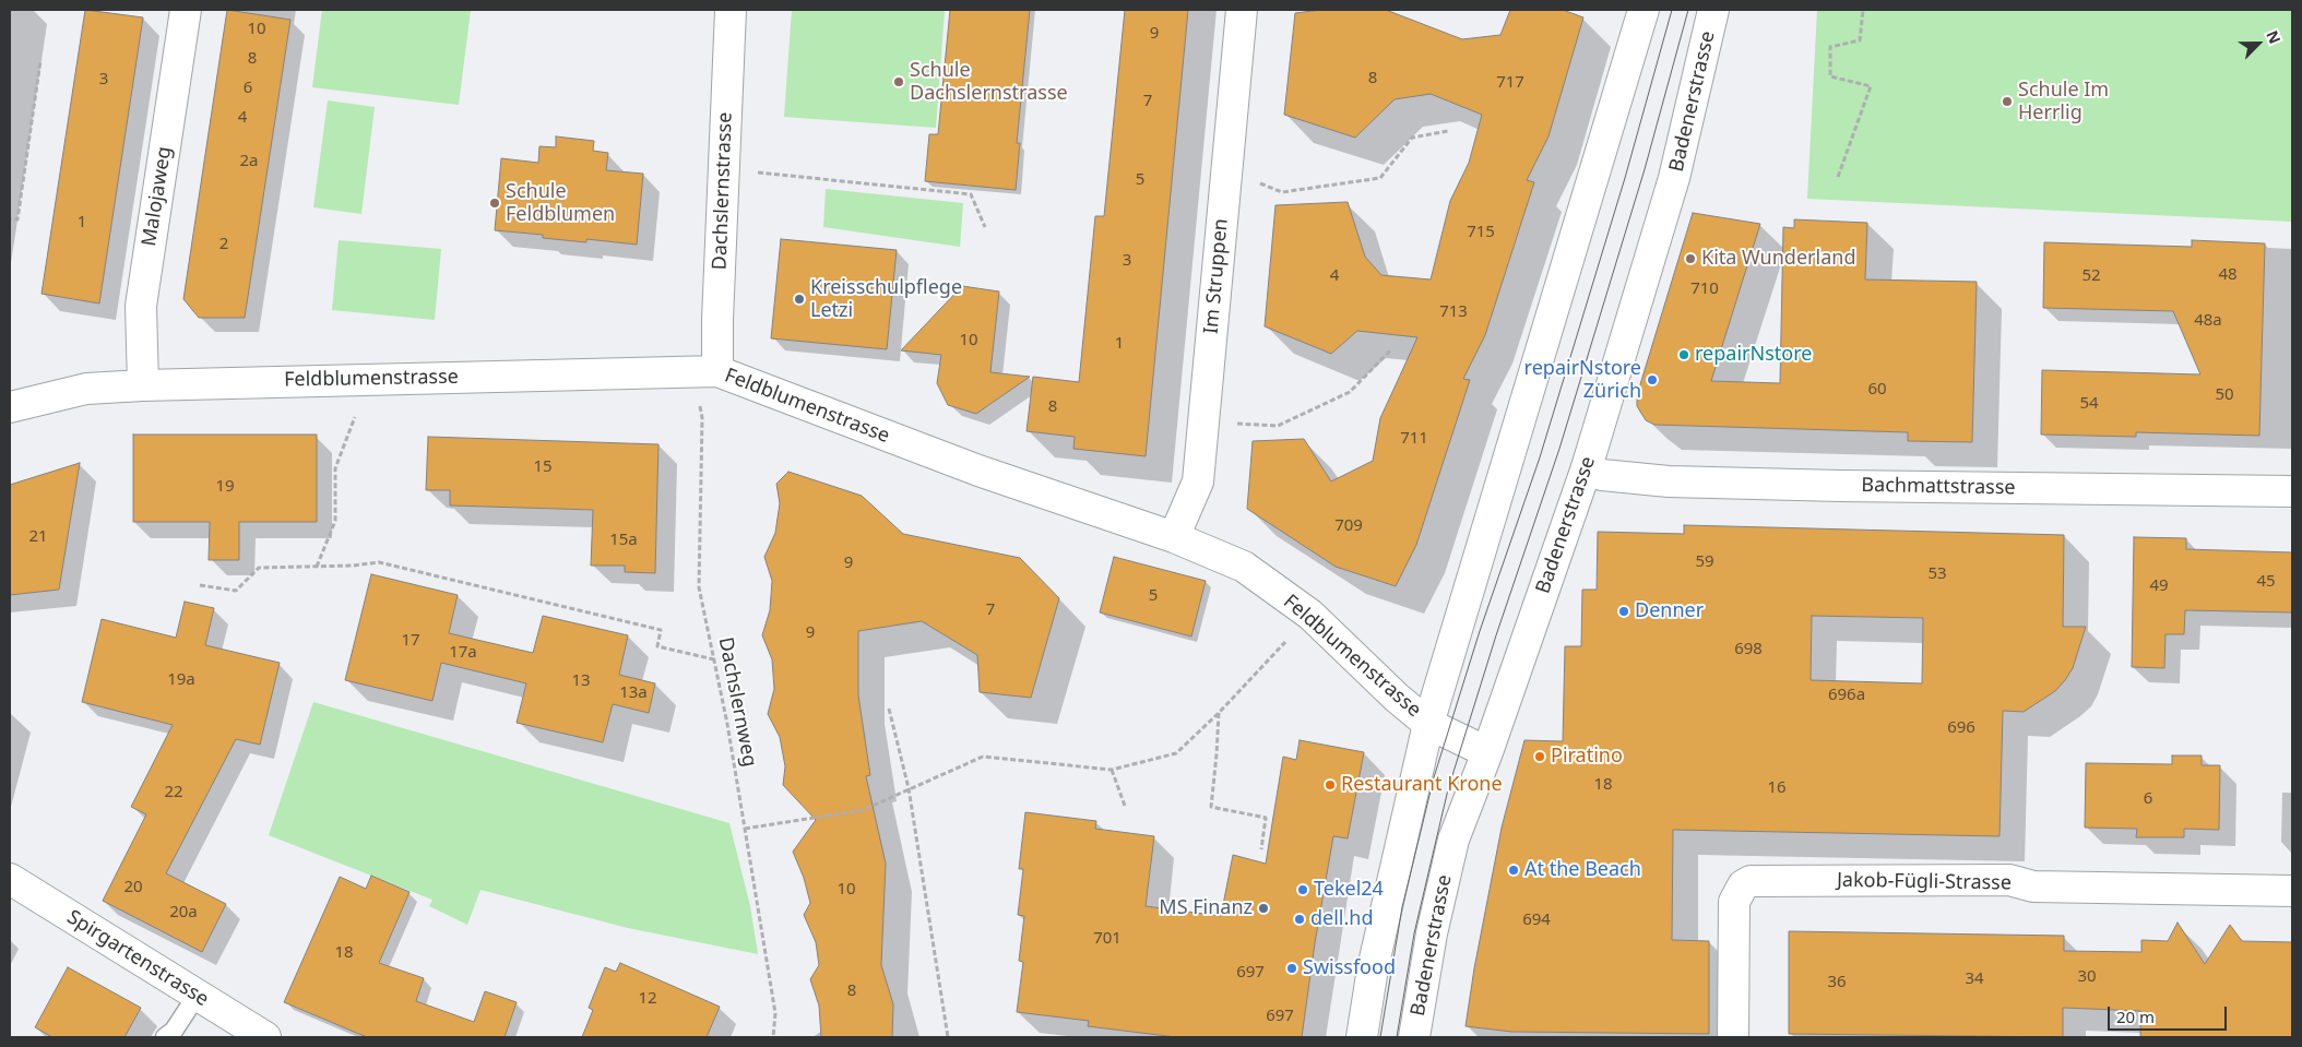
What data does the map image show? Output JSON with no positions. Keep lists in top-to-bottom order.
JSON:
{
  "streets": {
    "street": [
      "Badenerstrasse",
      "Dachslernstrasse",
      "Malojaweg",
      "Im Struppen",
      "Feldblumenstrasse",
      "Bachmattstrasse",
      "Jakob-Fügli-Strasse",
      "Spirgartenstrasse"
    ],
    "path": ["Dachslernweg"]
  },
  "crossings": [
    ["Badenerstrasse", "Feldblumenstrasse"],
    ["Badenerstrasse", "Bachmattstrasse"],
    ["Dachslernstrasse", "Feldblumenstrasse"],
    ["Dachslernstrasse", "Dachslernweg"],
    ["Malojaweg", "Feldblumenstrasse"],
    ["Im Struppen", "Feldblumenstrasse"],
    ["Feldblumenstrasse", "Dachslernweg"]
  ],
  "places": [
    "Schule Dachslernstrasse",
    "Schule Im Herrlig",
    "Schule Feldblumen",
    "Kita Wunderland",
    "Kreisschulpflege Letzi",
    "repairNstore",
    "repairNstore Zürich",
    "Denner",
    "Piratino",
    "Restaurant Krone",
    "At the Beach",
    "Tekel24",
    "MS Finanz",
    "dell.hd",
    "Swissfood"
  ],
  "house_numbers": [
    "10",
    "9",
    "8",
    "8",
    "3",
    "717",
    "6",
    "7",
    "4",
    "2a",
    "5",
    "1",
    "715",
    "2",
    "3",
    "48",
    "4",
    "52",
    "710",
    "713",
    "48a",
    "10",
    "1",
    "60",
    "50",
    "54",
    "8",
    "711",
    "15",
    "19",
    "709",
    "21",
    "15a",
    "59",
    "9",
    "53",
    "45",
    "49",
    "5",
    "7",
    "9",
    "17",
    "698",
    "17a",
    "19a",
    "13",
    "13a",
    "696a",
    "696",
    "18",
    "16",
    "22",
    "6",
    "20",
    "10",
    "20a",
    "694",
    "701",
    "18",
    "697",
    "30",
    "34",
    "36",
    "8",
    "12",
    "697"
  ],
  "scale_bar": "20 m",
  "north": "top right"
}
